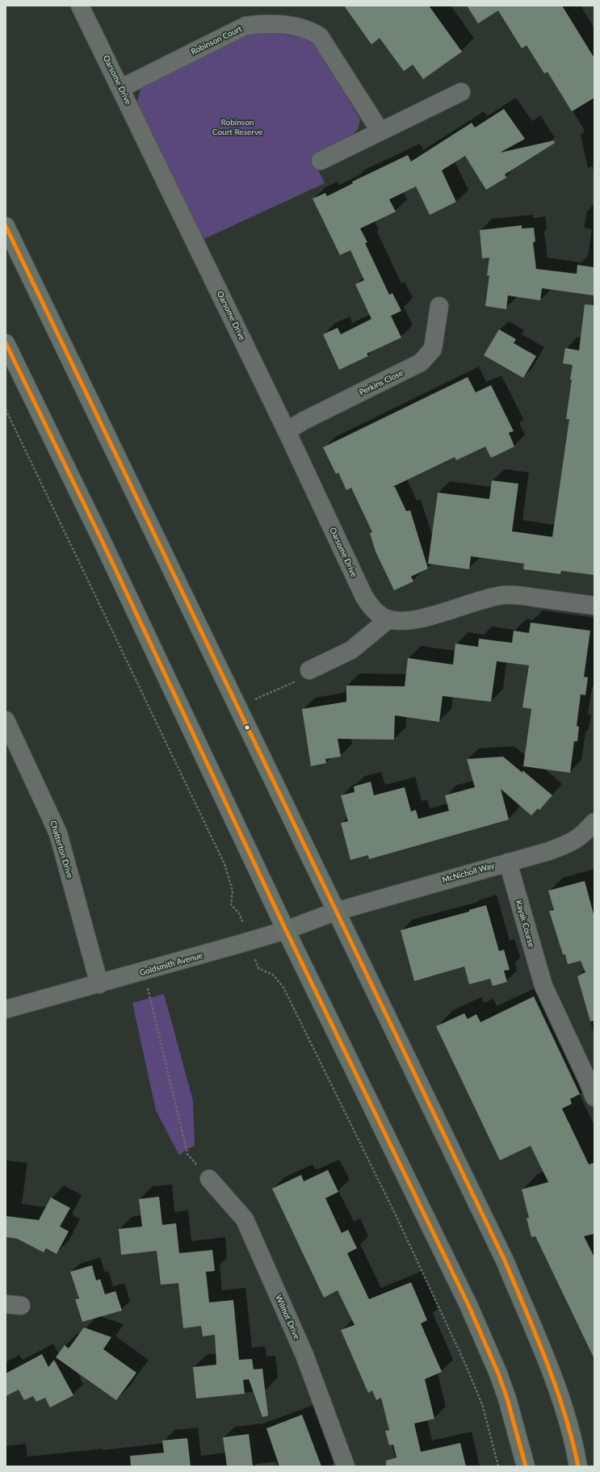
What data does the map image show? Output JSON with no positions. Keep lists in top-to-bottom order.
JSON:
{
  "streets": {
    "street": [
      "Robinson Court",
      "Oarsome Drive",
      "Perkins Close",
      "Chatterton Drive",
      "McNicholl Way",
      "Kayak Course",
      "Goldsmith Avenue",
      "Wilmot Drive"
    ]
  },
  "crossings": [
    ["Robinson Court", "Oarsome Drive"],
    ["Oarsome Drive", "Perkins Close"],
    ["Chatterton Drive", "Goldsmith Avenue"],
    ["McNicholl Way", "Kayak Course"],
    ["McNicholl Way", "Goldsmith Avenue"]
  ],
  "parks": ["Robinson Court Reserve"]
}
